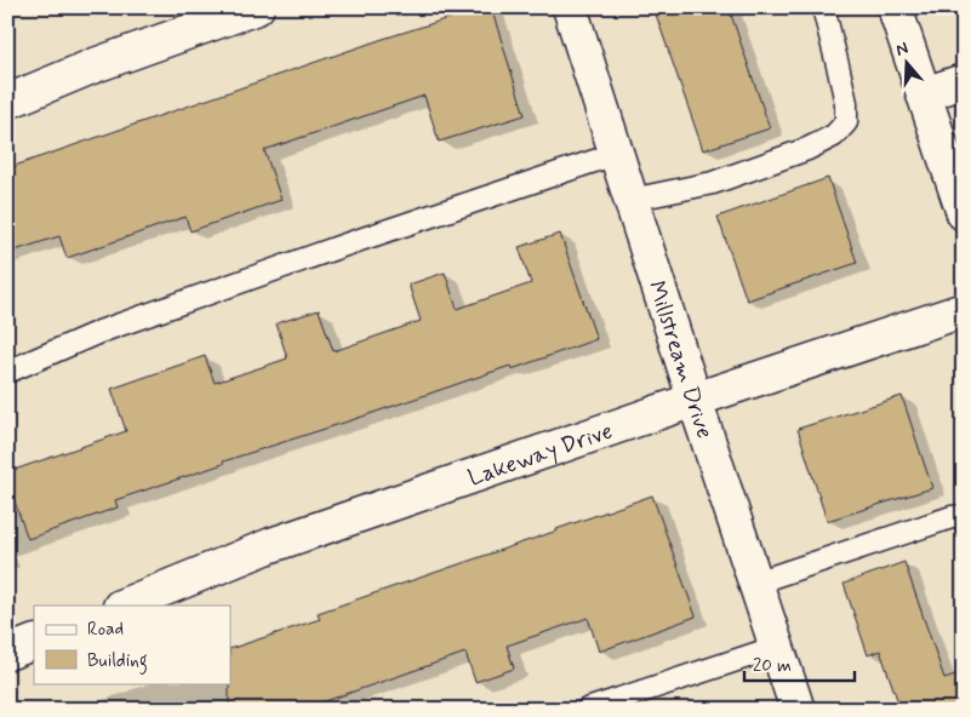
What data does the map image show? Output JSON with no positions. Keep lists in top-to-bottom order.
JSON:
{
  "streets": {
    "street": ["Millstream Drive", "Lakeway Drive"]
  },
  "crossings": [
    ["Millstream Drive", "Lakeway Drive"]
  ],
  "legend": ["Road", "Building"],
  "scale_bar": "20 m",
  "north": "top"
}
